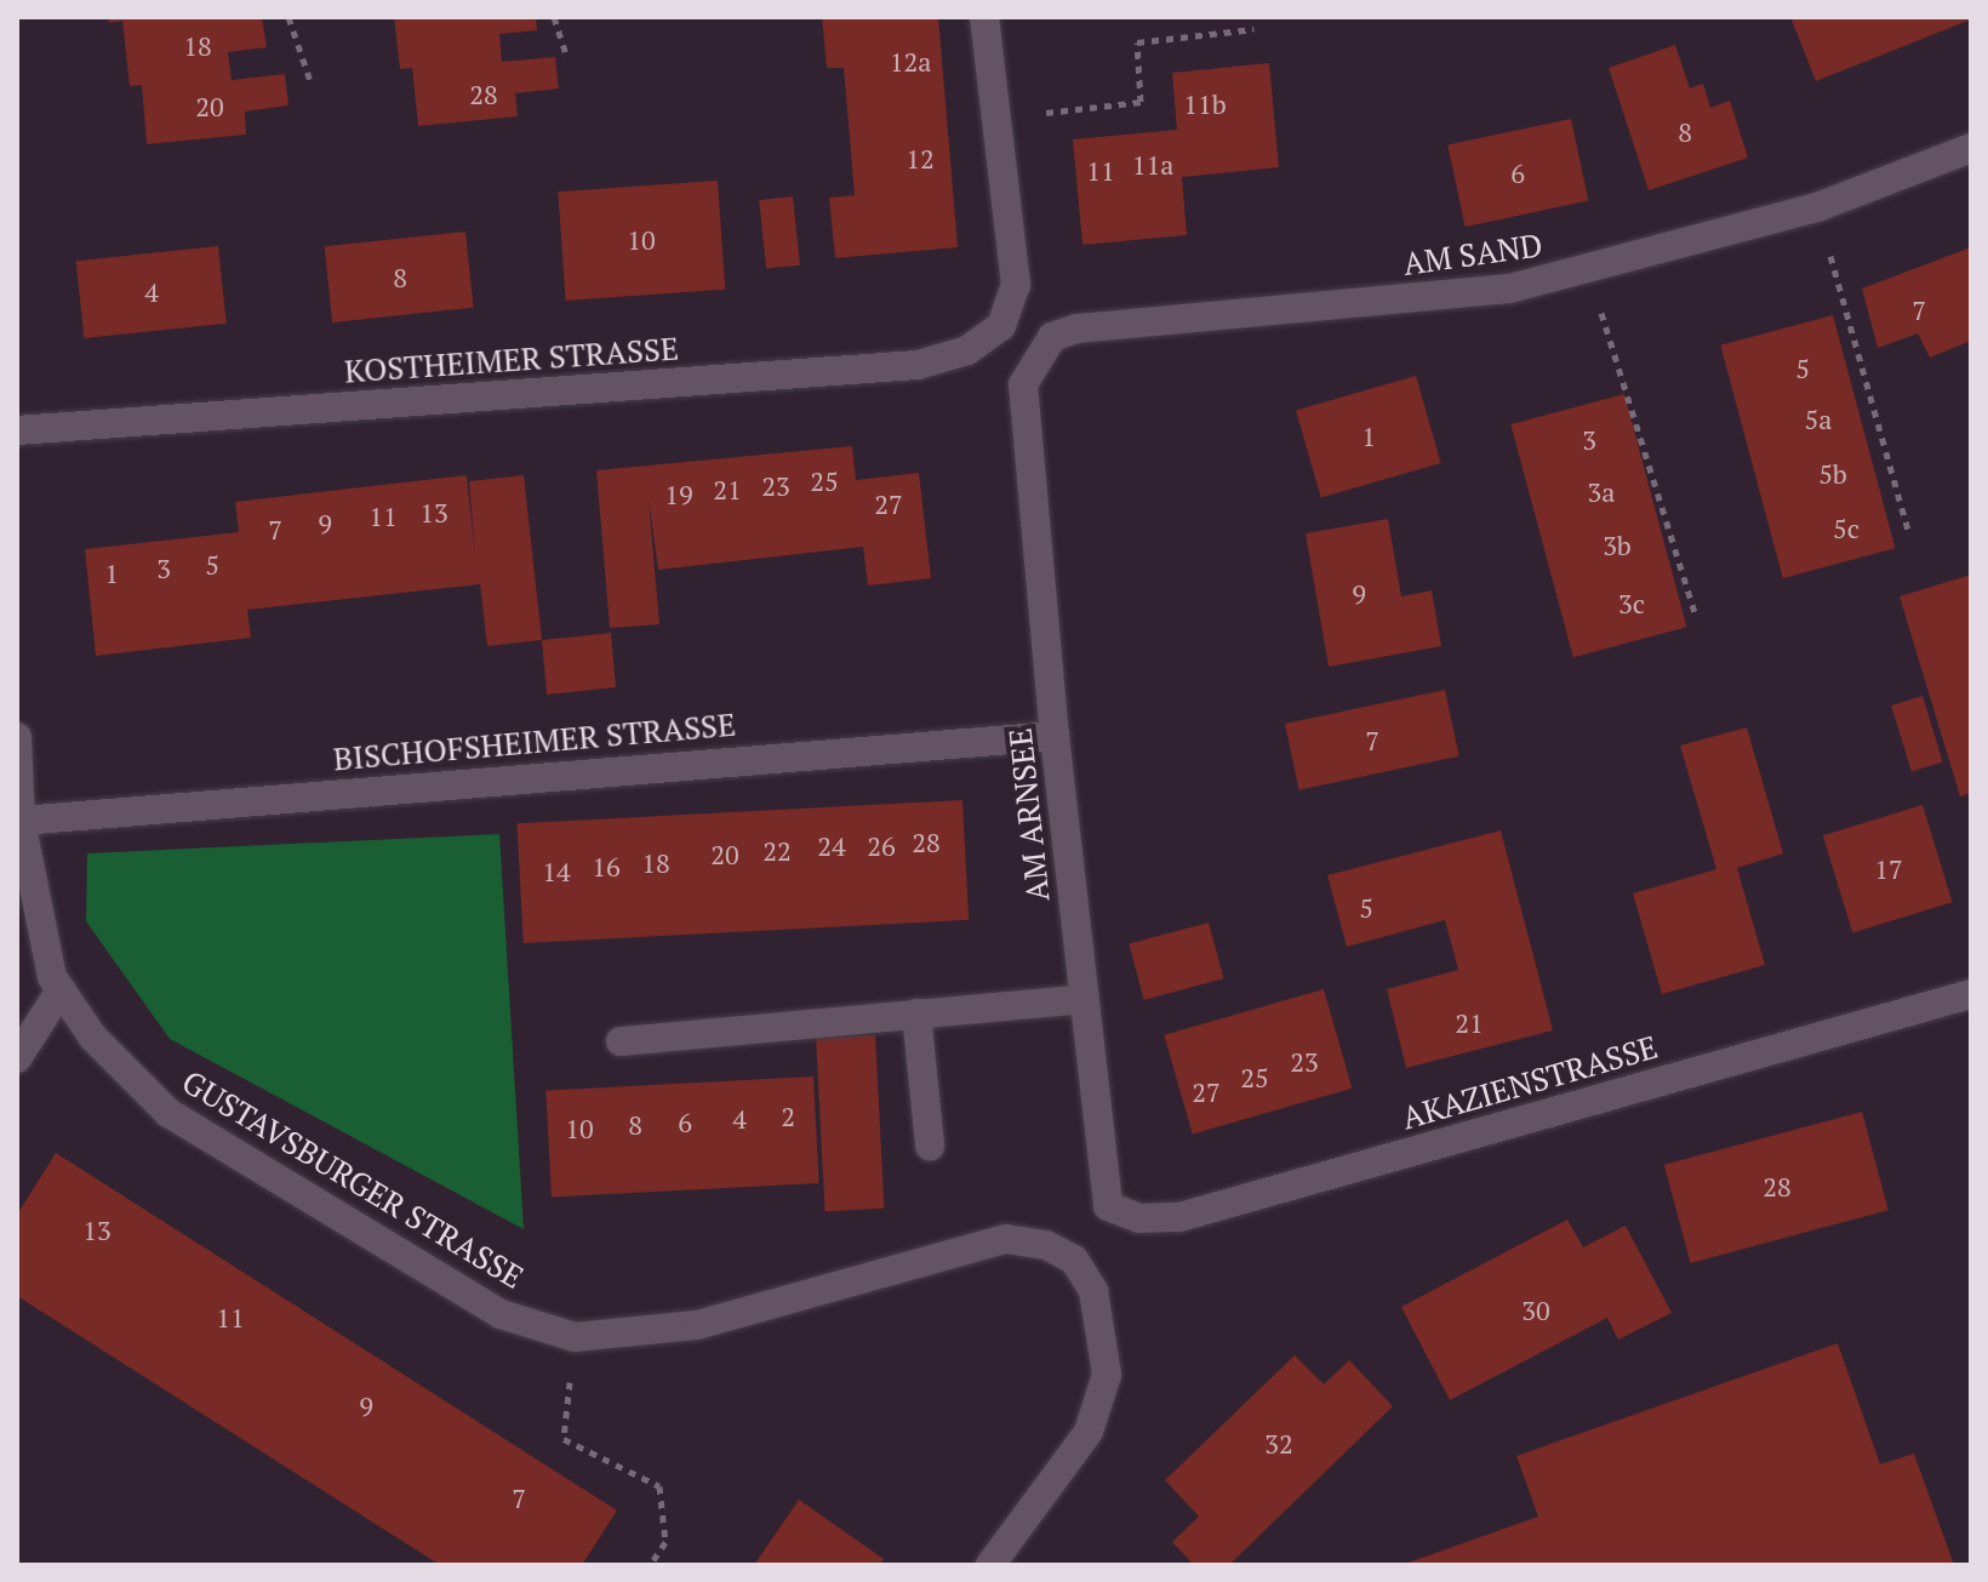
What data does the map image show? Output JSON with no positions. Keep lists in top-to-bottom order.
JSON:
{
  "streets": {
    "street": [
      "AM SAND",
      "KOSTHEIMER STRASSE",
      "BISCHOFSHEIMER STRASSE",
      "AM ARNSEE",
      "AKAZIENSTRASSE",
      "GUSTAVSBURGER STRASSE"
    ]
  },
  "crossings": [
    ["AM SAND", "AM ARNSEE"],
    ["BISCHOFSHEIMER STRASSE", "AM ARNSEE"],
    ["BISCHOFSHEIMER STRASSE", "GUSTAVSBURGER STRASSE"],
    ["AM ARNSEE", "AKAZIENSTRASSE"]
  ],
  "house_numbers": [
    "18",
    "12a",
    "28",
    "11b",
    "20",
    "8",
    "12",
    "11a",
    "11",
    "6",
    "10",
    "8",
    "4",
    "7",
    "5",
    "5a",
    "1",
    "3",
    "5b",
    "25",
    "23",
    "21",
    "3a",
    "19",
    "27",
    "13",
    "11",
    "9",
    "5c",
    "7",
    "3b",
    "5",
    "3",
    "1",
    "9",
    "3c",
    "7",
    "28",
    "24",
    "26",
    "22",
    "20",
    "18",
    "16",
    "17",
    "14",
    "5",
    "21",
    "23",
    "25",
    "27",
    "2",
    "4",
    "6",
    "8",
    "10",
    "28",
    "13",
    "30",
    "11",
    "9",
    "32",
    "7"
  ]
}
